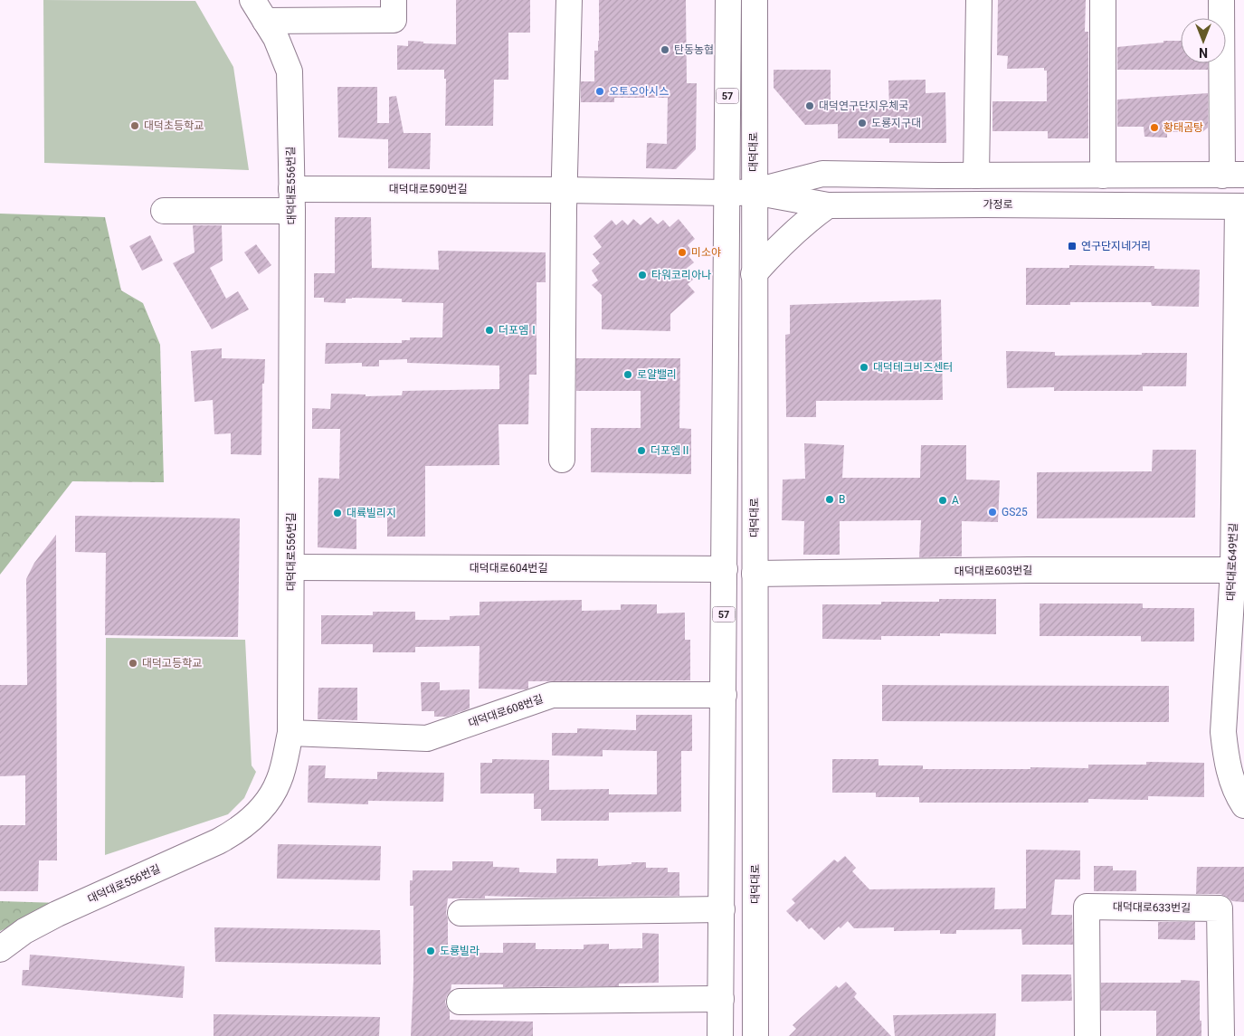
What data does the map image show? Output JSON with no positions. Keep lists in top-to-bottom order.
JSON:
{
  "streets": {
    "street": [
      "57",
      "대덕대로",
      "대덕대로556번길",
      "대덕대로590번길",
      "가정로",
      "대덕대로649번길",
      "대덕대로604번길",
      "대덕대로603번길",
      "대덕대로608번길",
      "대덕대로633번길"
    ]
  },
  "crossings": [
    ["57", "대덕대로590번길"],
    ["57", "가정로"],
    ["57", "대덕대로604번길"],
    ["57", "대덕대로608번길"],
    ["대덕대로", "가정로"],
    ["대덕대로", "대덕대로603번길"],
    ["대덕대로556번길", "대덕대로590번길"],
    ["대덕대로556번길", "대덕대로604번길"],
    ["대덕대로556번길", "대덕대로608번길"],
    ["대덕대로590번길", "가정로"],
    ["가정로", "대덕대로649번길"],
    ["대덕대로649번길", "대덕대로603번길"]
  ],
  "places": {
    "other": [
      "탄동농협",
      "오토오아시스",
      "대덕연구단지우체국",
      "도룡지구대",
      "대덕초등학교",
      "황태곰탕",
      "미소야",
      "타워코리아나",
      "더포엠Ⅰ",
      "대덕테크비즈센터",
      "로얄밸리",
      "더포엠Ⅱ",
      "B",
      "A",
      "GS25",
      "대륙빌리지",
      "대덕고등학교",
      "도룡빌라"
    ],
    "transit": ["연구단지네거리"]
  },
  "north": "bottom"
}
